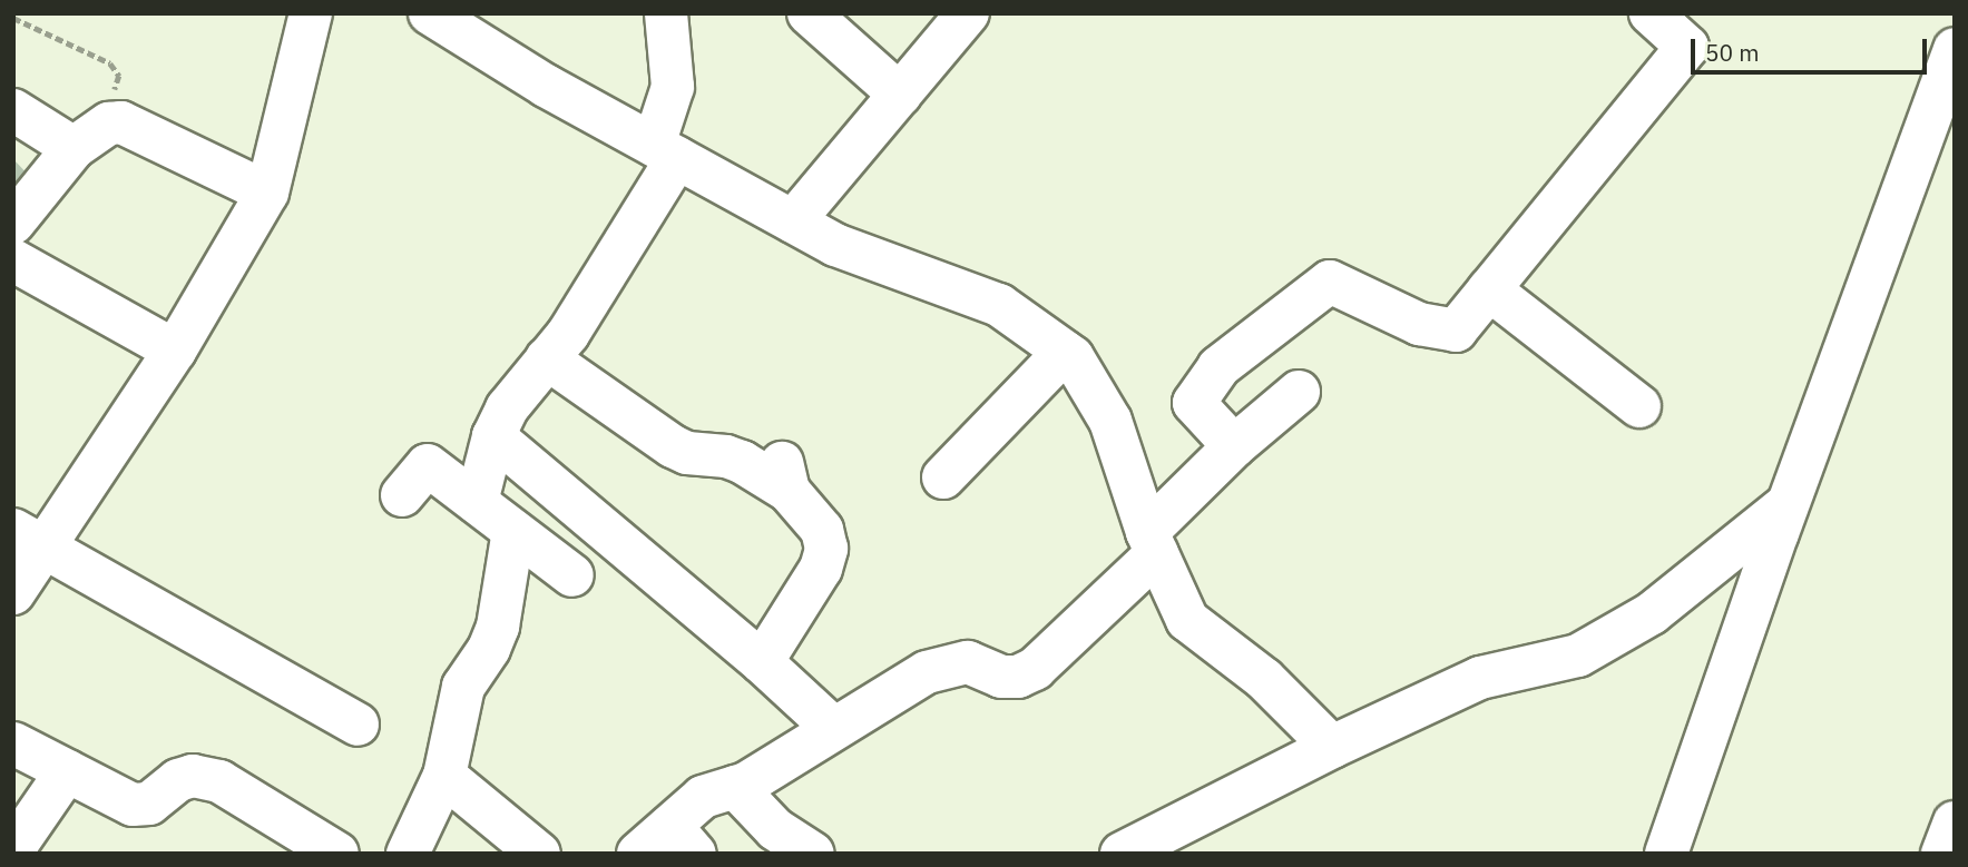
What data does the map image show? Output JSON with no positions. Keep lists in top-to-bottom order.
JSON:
{
  "scale_bar": "50 m"
}
